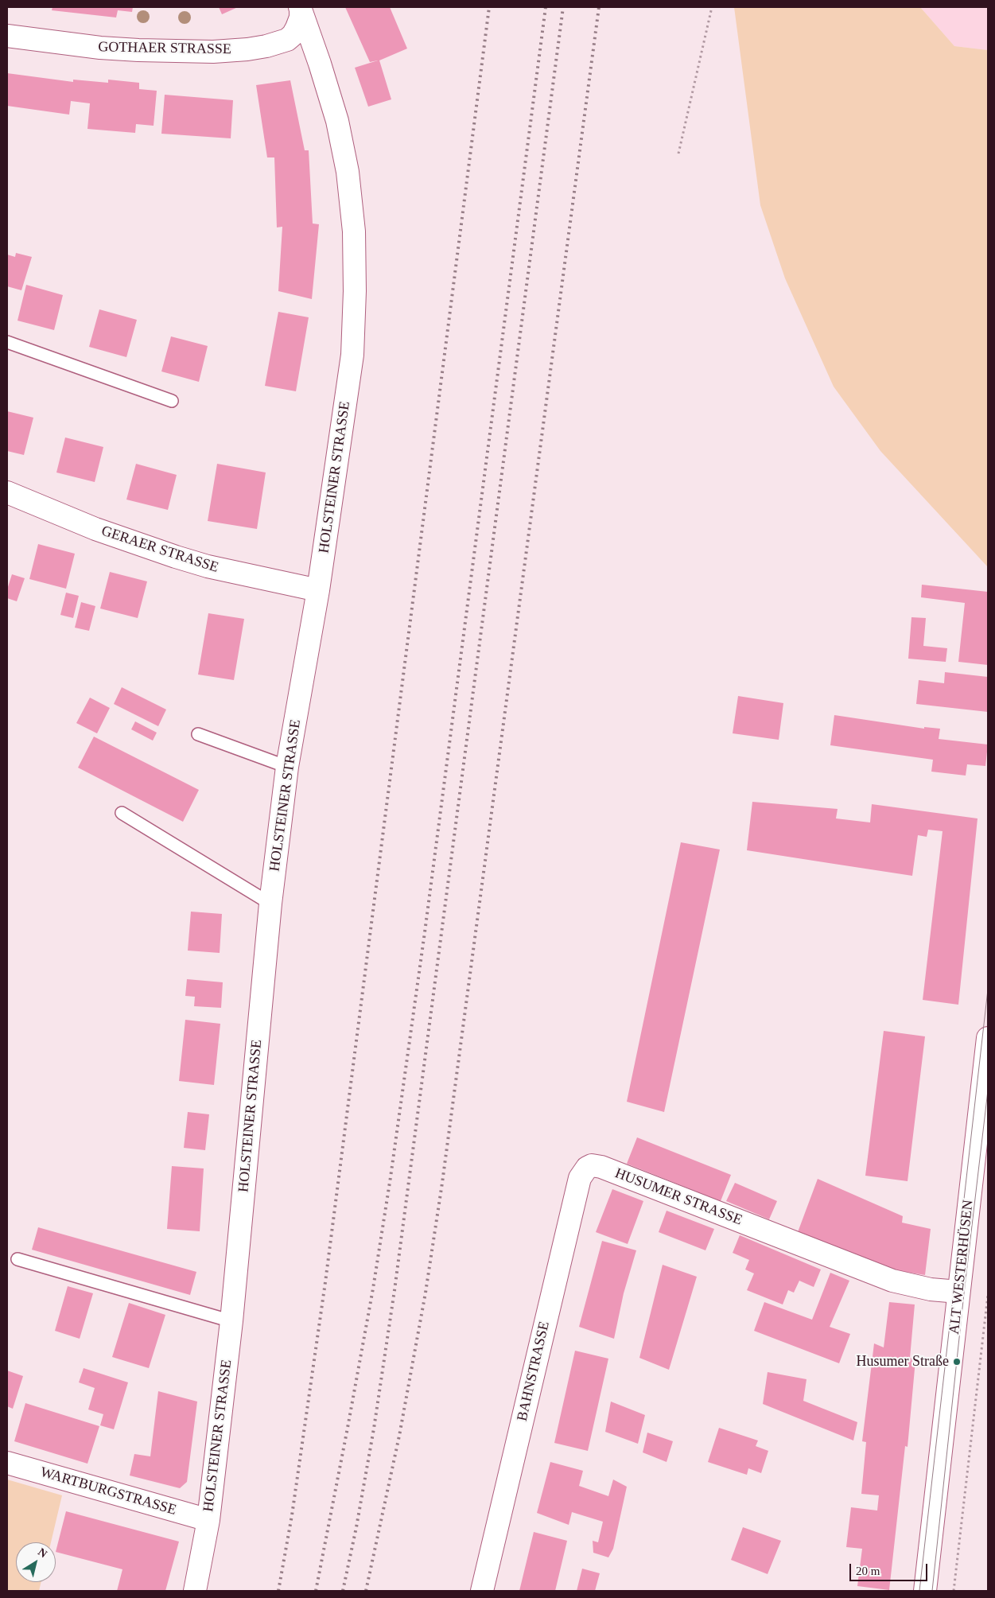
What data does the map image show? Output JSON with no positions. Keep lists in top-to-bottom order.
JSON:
{
  "streets": {
    "street": [
      "GOTHAER STRASSE",
      "HOLSTEINER STRASSE",
      "GERAER STRASSE",
      "HUSUMER STRASSE",
      "ALT WESTERHÜSEN",
      "BAHNSTRASSE",
      "WARTBURGSTRASSE"
    ]
  },
  "crossings": [
    ["GOTHAER STRASSE", "HOLSTEINER STRASSE"],
    ["HOLSTEINER STRASSE", "GERAER STRASSE"],
    ["HOLSTEINER STRASSE", "WARTBURGSTRASSE"],
    ["HUSUMER STRASSE", "ALT WESTERHÜSEN"],
    ["HUSUMER STRASSE", "BAHNSTRASSE"]
  ],
  "places": ["Husumer Straße"],
  "scale_bar": "20 m",
  "north": "top right"
}
